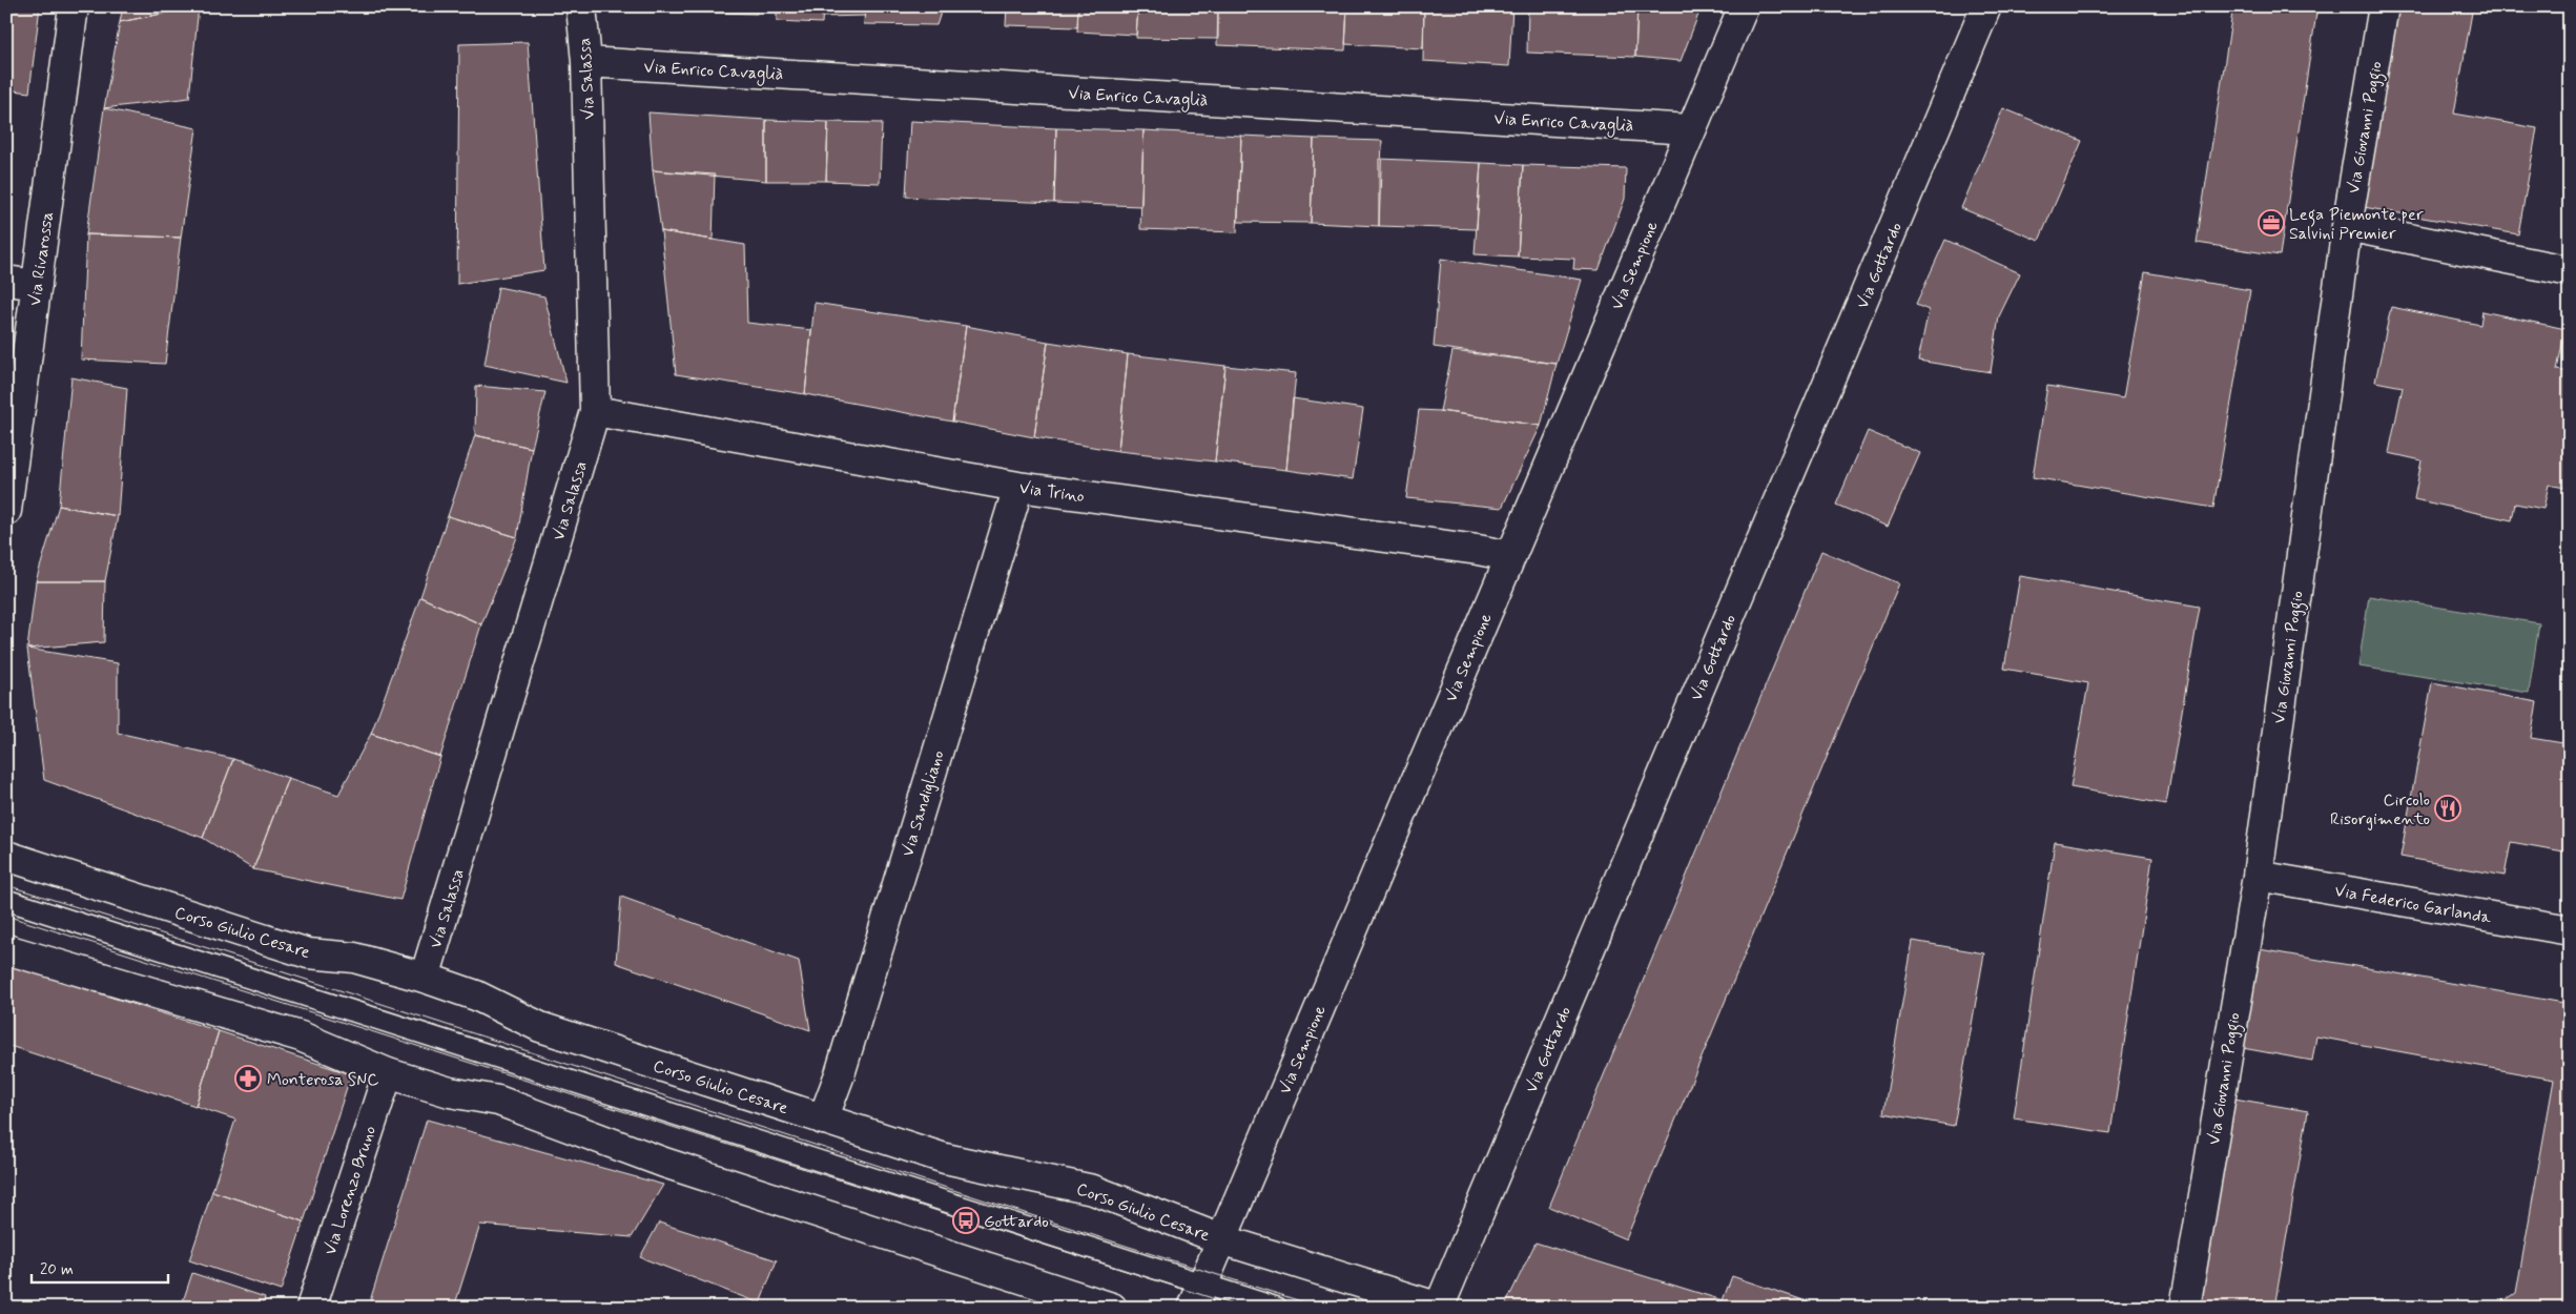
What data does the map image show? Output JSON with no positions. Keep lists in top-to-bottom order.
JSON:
{
  "streets": {
    "street": [
      "Via Enrico Cavaglià",
      "Via Salassa",
      "Via Giovanni Poggio",
      "Via Rivarossa",
      "Via Sempione",
      "Via Gottardo",
      "Via Trino",
      "Via Sandigliano",
      "Via Federico Garlanda",
      "Corso Giulio Cesare",
      "Via Lorenzo Bruno"
    ]
  },
  "crossings": [
    ["Via Enrico Cavaglià", "Via Salassa"],
    ["Via Enrico Cavaglià", "Via Sempione"],
    ["Via Salassa", "Via Trino"],
    ["Via Salassa", "Corso Giulio Cesare"],
    ["Via Giovanni Poggio", "Via Federico Garlanda"],
    ["Via Sempione", "Via Trino"],
    ["Via Sempione", "Corso Giulio Cesare"],
    ["Via Gottardo", "Corso Giulio Cesare"],
    ["Via Trino", "Via Sandigliano"],
    ["Via Sandigliano", "Corso Giulio Cesare"]
  ],
  "places": {
    "office": ["Lega Piemonte per Salvini Premier"],
    "restaurant": ["Circolo Risorgimento"],
    "pharmacy": ["Monterosa SNC"],
    "bus stop": ["Gottardo"]
  },
  "scale_bar": "20 m"
}
